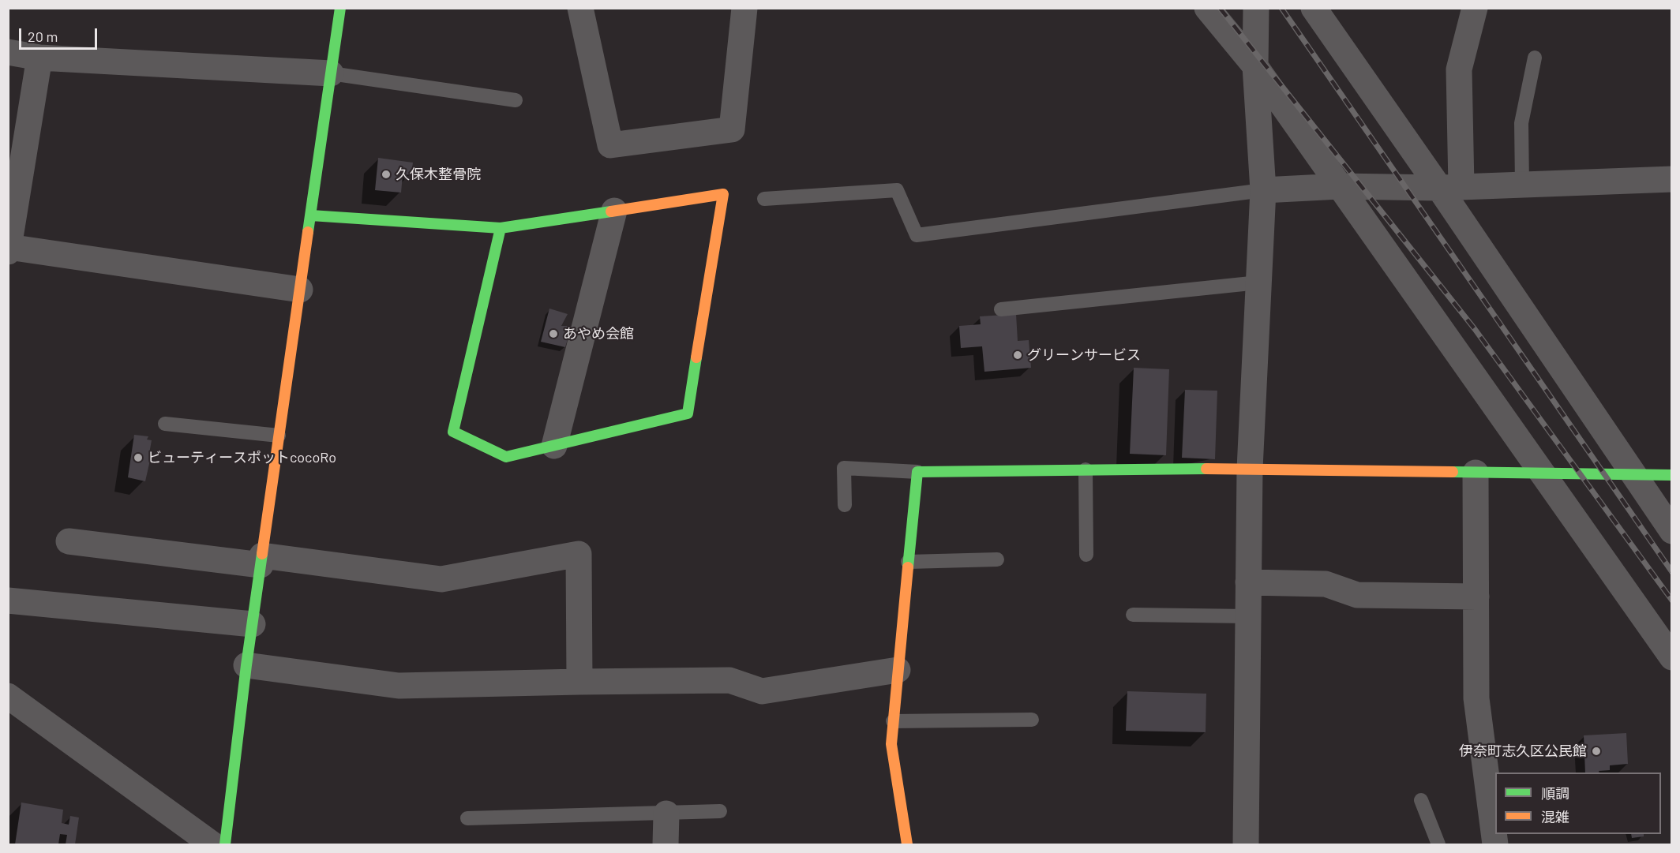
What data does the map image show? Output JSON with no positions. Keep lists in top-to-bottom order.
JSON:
{
  "places": [
    "久保木整骨院",
    "あやめ会館",
    "グリーンサービス",
    "ビューティースポットcocoRo",
    "伊奈町志久区公民館"
  ],
  "legend": ["順調", "混雑"],
  "scale_bar": "20 m"
}
